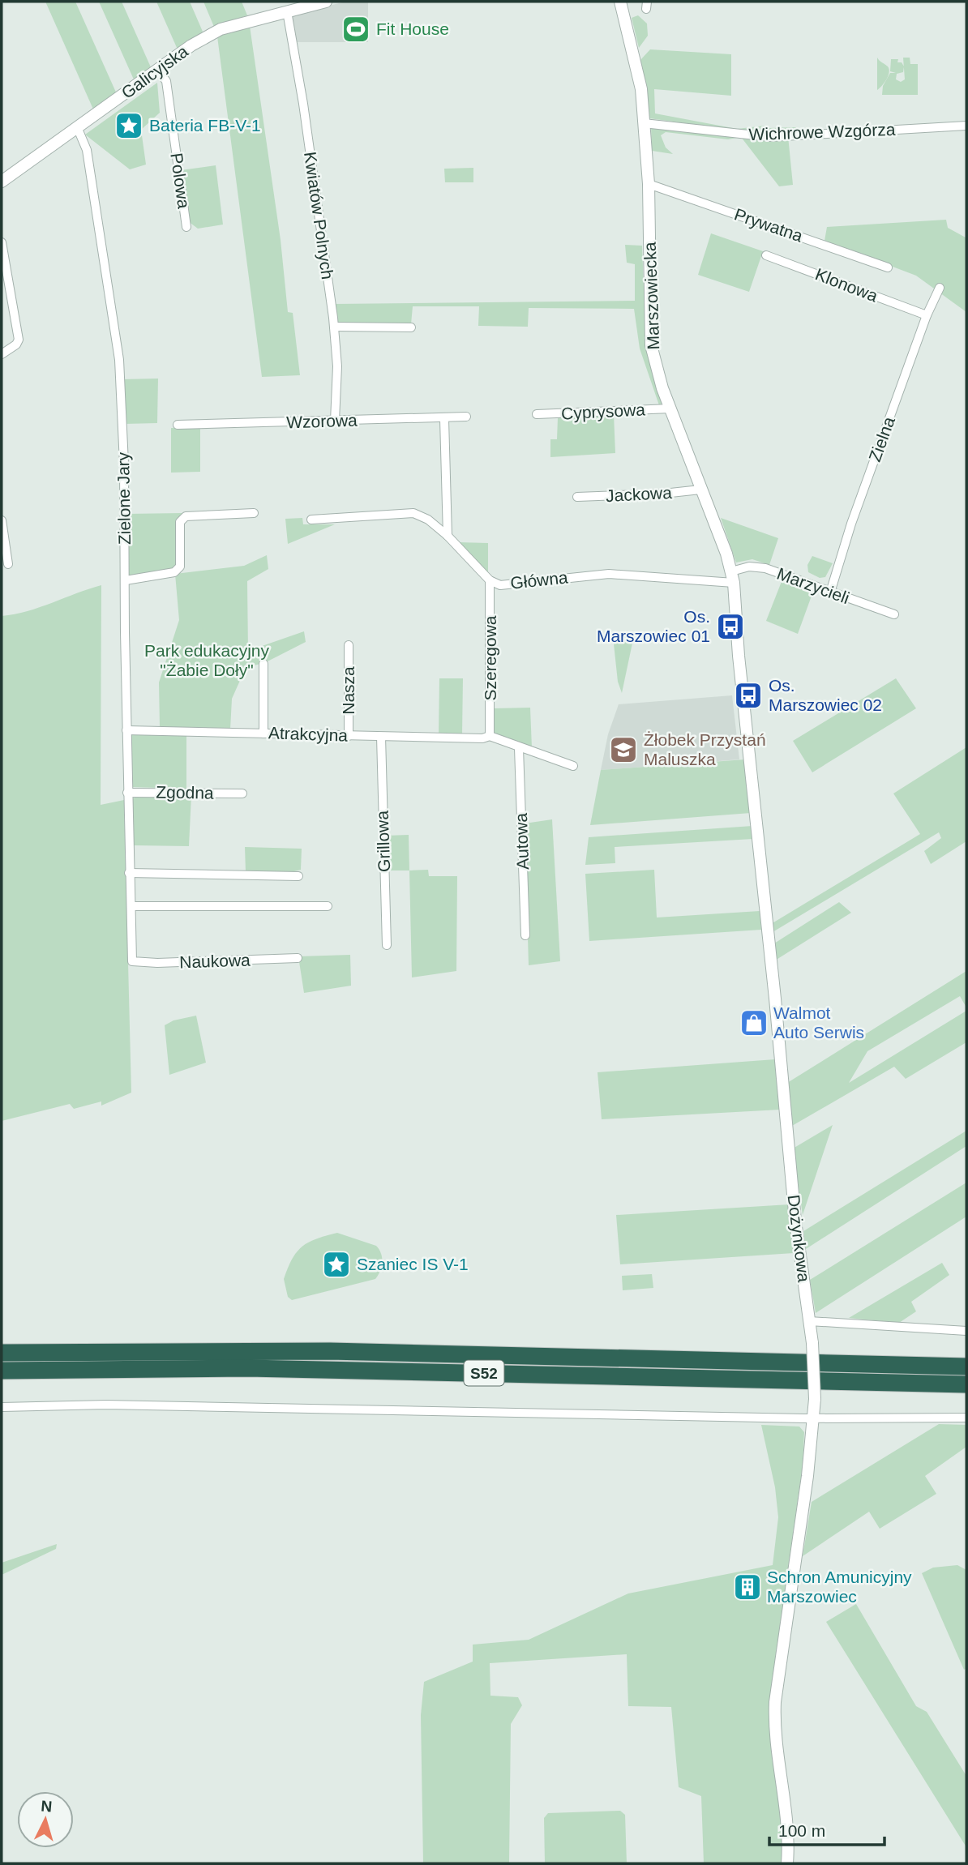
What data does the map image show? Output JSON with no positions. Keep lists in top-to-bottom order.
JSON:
{
  "streets": {
    "highway": ["S52"],
    "street": [
      "Galicyjska",
      "Wichrowe Wzgórza",
      "Polowa",
      "Kwiatów Polnych",
      "Prywatna",
      "Klonowa",
      "Marszowiecka",
      "Cyprysowa",
      "Wzorowa",
      "Zielna",
      "Jackowa",
      "Zielone Jary",
      "Główna",
      "Marzycieli",
      "Szeregowa",
      "Nasza",
      "Atrakcyjna",
      "Zgodna",
      "Grillowa",
      "Autowa",
      "Naukowa",
      "Dożynkowa"
    ]
  },
  "crossings": [
    ["Galicyjska", "Polowa"],
    ["Galicyjska", "Kwiatów Polnych"],
    ["Galicyjska", "Zielone Jary"],
    ["Wichrowe Wzgórza", "Marszowiecka"],
    ["Kwiatów Polnych", "Wzorowa"],
    ["Prywatna", "Marszowiecka"],
    ["Klonowa", "Zielna"],
    ["Marszowiecka", "Cyprysowa"],
    ["Marszowiecka", "Jackowa"],
    ["Marszowiecka", "Główna"],
    ["Marszowiecka", "Marzycieli"],
    ["Marszowiecka", "Dożynkowa"],
    ["Zielna", "Marzycieli"],
    ["Zielone Jary", "Atrakcyjna"],
    ["Zielone Jary", "Zgodna"],
    ["Zielone Jary", "Naukowa"],
    ["Główna", "Marzycieli"],
    ["Główna", "Szeregowa"],
    ["Szeregowa", "Atrakcyjna"],
    ["Nasza", "Atrakcyjna"],
    ["Atrakcyjna", "Grillowa"]
  ],
  "parks": ["Park edukacyjny \"Żabie Doły\""],
  "places": {
    "sports": ["Fit House"],
    "place": ["Bateria FB-V-1", "Szaniec IS V-1"],
    "bus stop": ["Os. Marszowiec 01", "Os. Marszowiec 02"],
    "school or university": ["Żłobek Przystań Maluszka"],
    "shop": ["Walmot Auto Serwis"],
    "building": ["Schron Amunicyjny Marszowiec"]
  },
  "scale_bar": "100 m",
  "north": "top"
}
